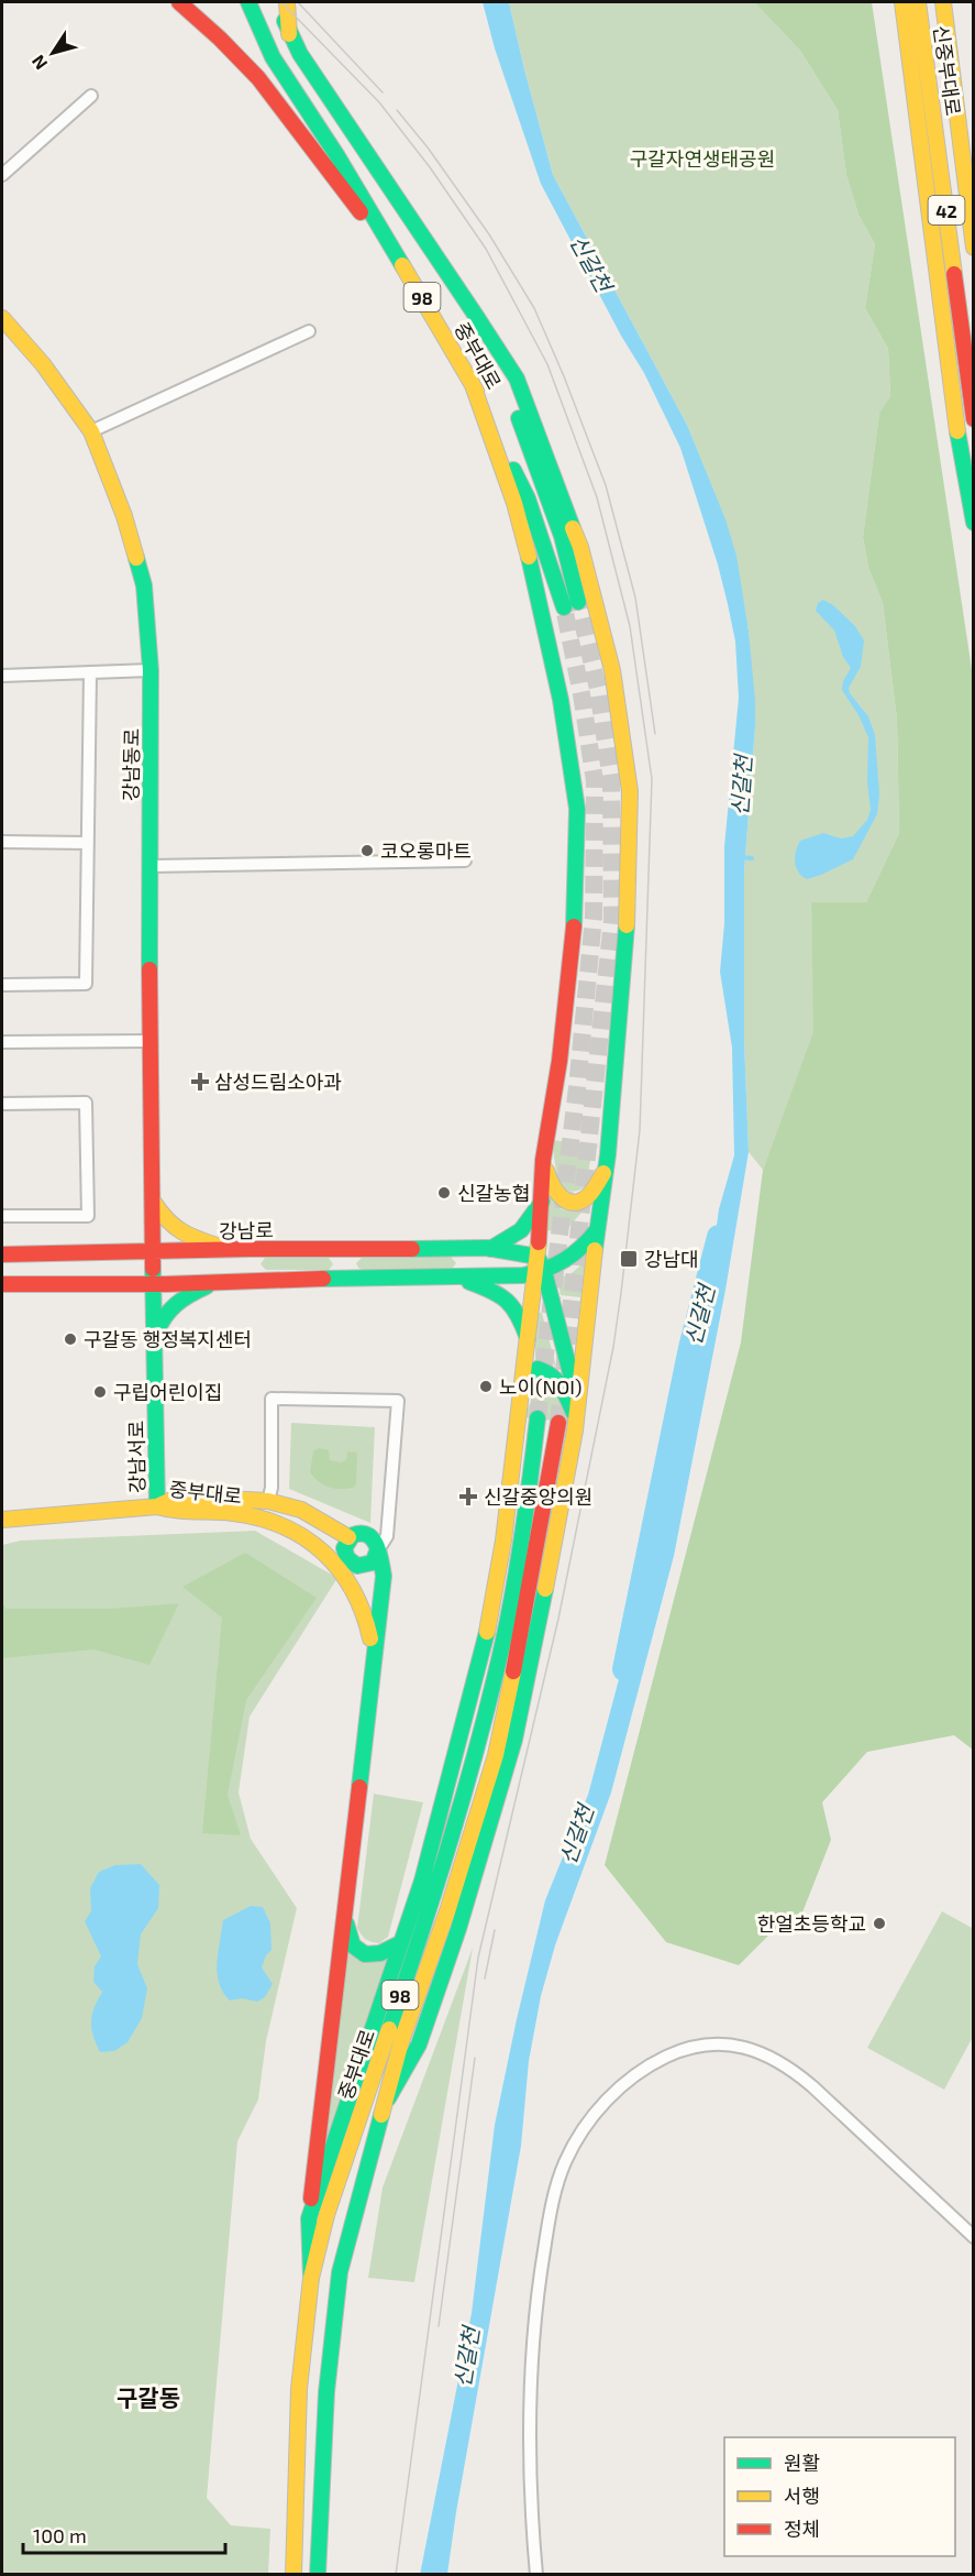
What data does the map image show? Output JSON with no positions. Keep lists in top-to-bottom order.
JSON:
{
  "streets": {
    "main road": [
      "신중부대로",
      "42",
      "98",
      "중부대로",
      "강남동로",
      "강남로",
      "강남서로"
    ]
  },
  "crossings": [
    ["중부대로", "강남서로"],
    ["강남동로", "강남로"],
    ["강남동로", "강남서로"],
    ["강남로", "강남서로"]
  ],
  "districts": ["구갈동"],
  "water": ["신갈천"],
  "parks": ["구갈자연생태공원"],
  "places": {
    "other": [
      "코오롱마트",
      "신갈농협",
      "구갈동 행정복지센터",
      "노이(NOI)",
      "구립어린이집",
      "한얼초등학교"
    ],
    "health": ["삼성드림소아과", "신갈중앙의원"],
    "transit": ["강남대"]
  },
  "legend": ["원활", "서행", "정체"],
  "scale_bar": "100 m",
  "north": "bottom left"
}
